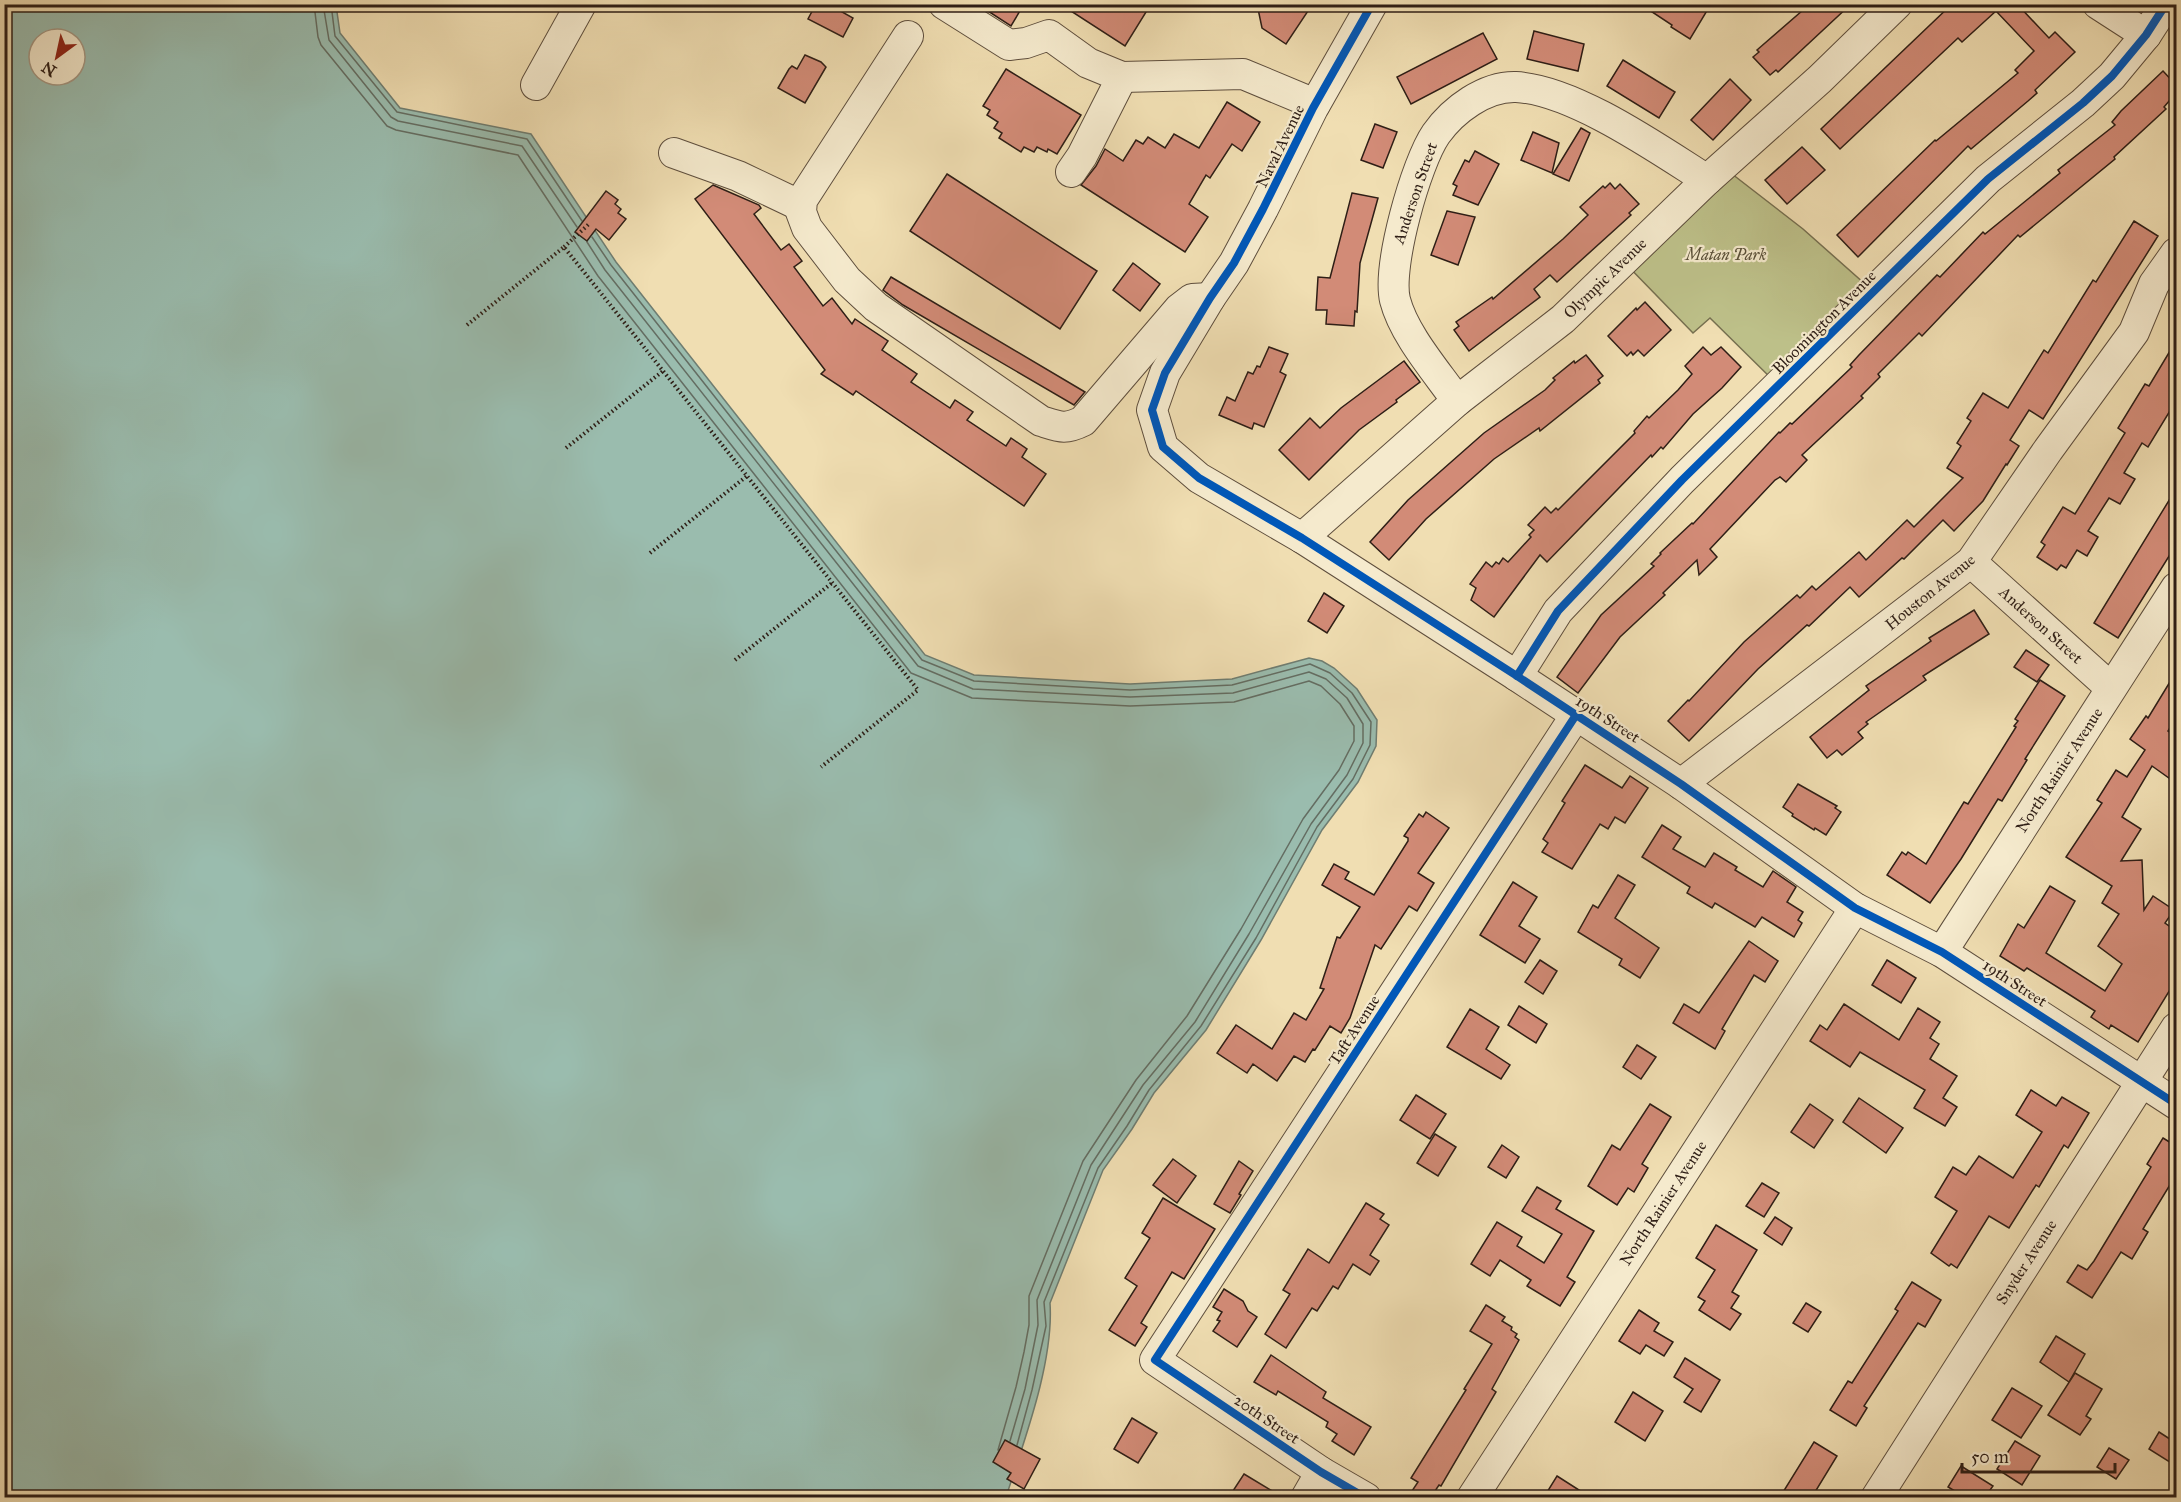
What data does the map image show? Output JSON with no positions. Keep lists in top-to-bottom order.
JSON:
{
  "streets": {
    "street": [
      "Naval Avenue",
      "Anderson Street",
      "Olympic Avenue",
      "Bloomington Avenue",
      "Houston Avenue",
      "19th Street",
      "North Rainier Avenue",
      "Taft Avenue",
      "Snyder Avenue",
      "20th Street"
    ]
  },
  "crossings": [
    ["Naval Avenue", "19th Street"],
    ["Anderson Street", "Olympic Avenue"],
    ["Anderson Street", "Houston Avenue"],
    ["Anderson Street", "North Rainier Avenue"],
    ["Olympic Avenue", "19th Street"],
    ["Bloomington Avenue", "19th Street"],
    ["Houston Avenue", "19th Street"],
    ["19th Street", "North Rainier Avenue"],
    ["19th Street", "Taft Avenue"],
    ["19th Street", "Snyder Avenue"],
    ["Taft Avenue", "20th Street"]
  ],
  "parks": ["Matan Park"],
  "scale_bar": "50 m",
  "north": "bottom left"
}
